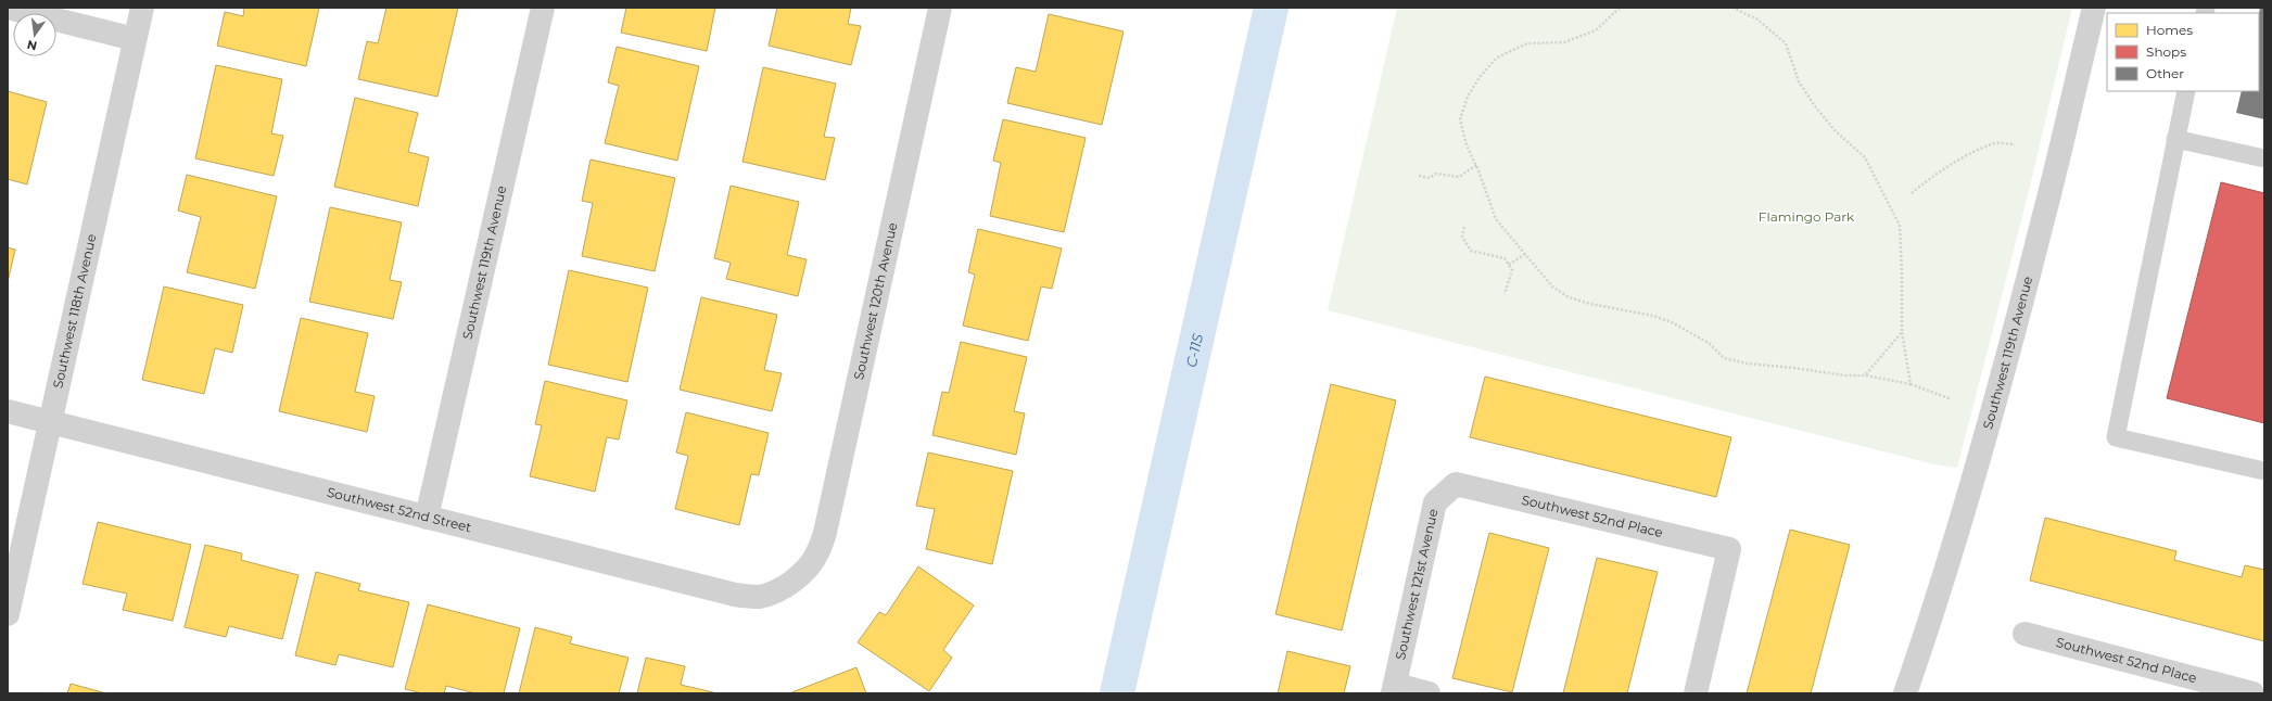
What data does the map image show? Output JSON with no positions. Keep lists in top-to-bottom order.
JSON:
{
  "streets": {
    "street": [
      "Southwest 119th Avenue",
      "Southwest 120th Avenue",
      "Southwest 118th Avenue",
      "Southwest 52nd Street",
      "Southwest 52nd Place",
      "Southwest 121st Avenue"
    ]
  },
  "crossings": [
    ["Southwest 119th Avenue", "Southwest 52nd Street"],
    ["Southwest 120th Avenue", "Southwest 52nd Street"],
    ["Southwest 118th Avenue", "Southwest 52nd Street"],
    ["Southwest 52nd Place", "Southwest 121st Avenue"]
  ],
  "water": ["C-11S"],
  "parks": ["Flamingo Park"],
  "legend": ["Homes", "Shops", "Other"],
  "north": "bottom"
}
